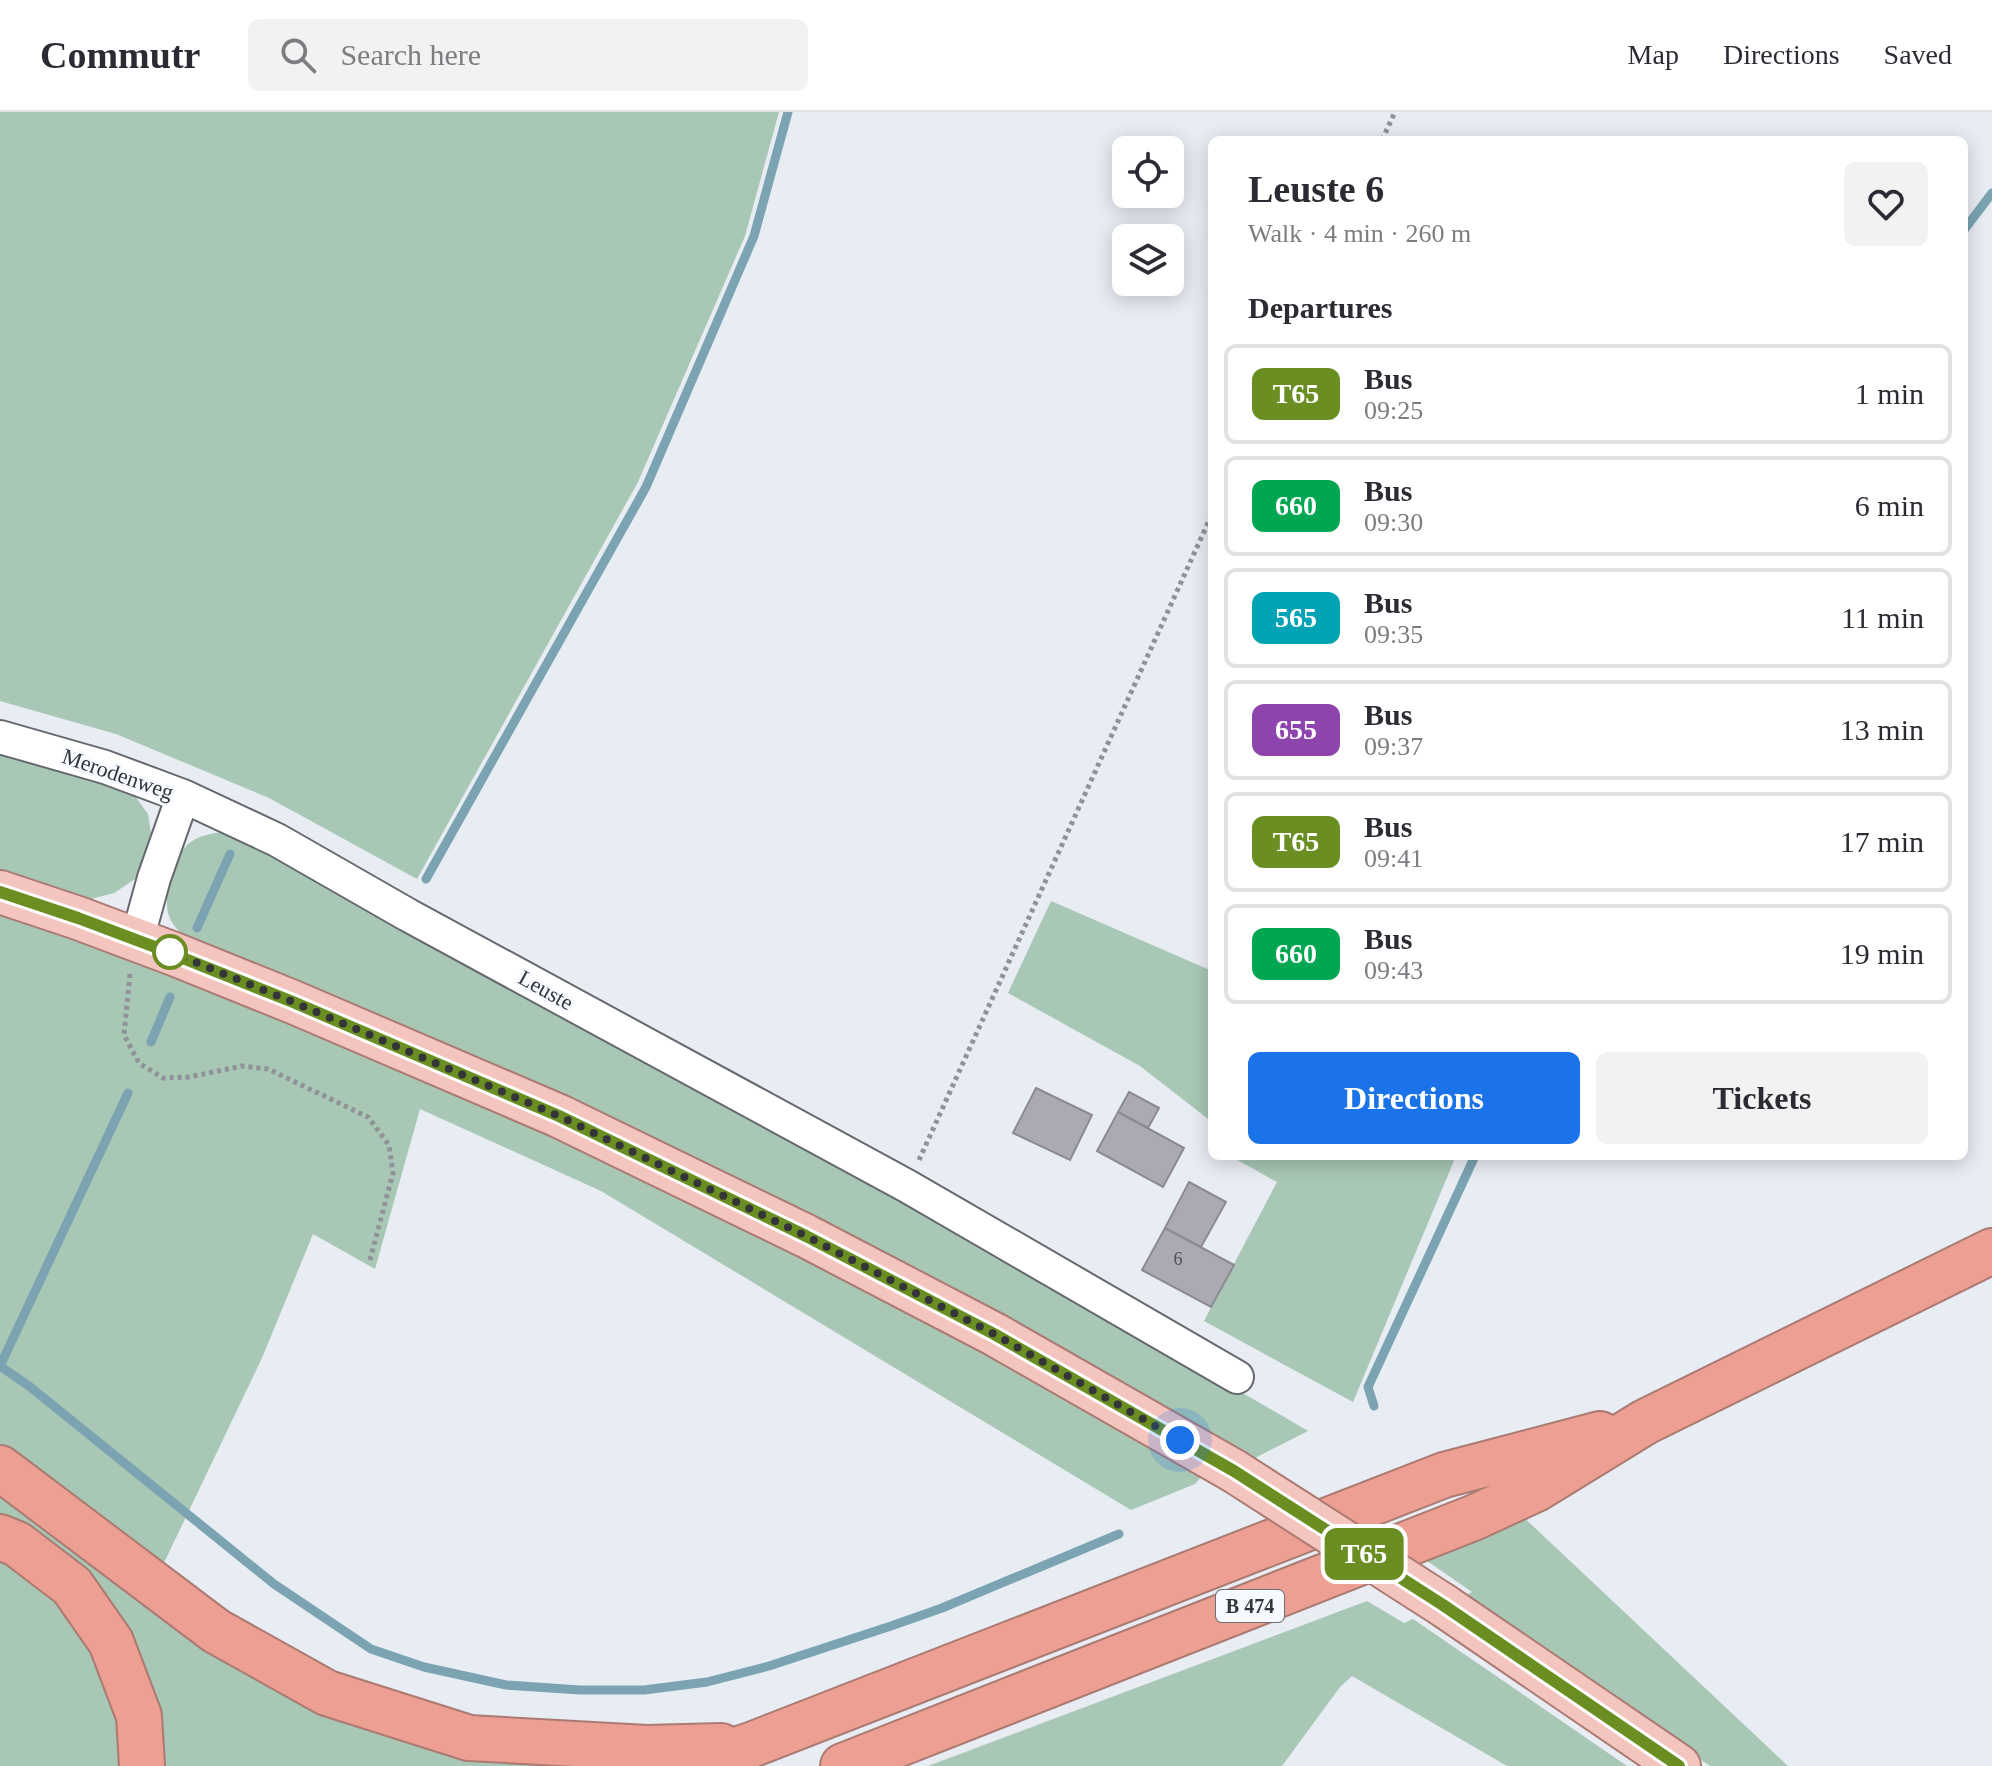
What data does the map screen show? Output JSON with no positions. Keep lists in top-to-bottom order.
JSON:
{
  "streets": {
    "highway": ["B 474"],
    "street": ["Merodenweg", "Leuste"]
  },
  "crossings": [
    ["Merodenweg", "Leuste"]
  ],
  "lines": ["bus line T65"],
  "house_numbers": ["6"],
  "page": {
    "header": "Commutr",
    "search": "Search here",
    "nav": ["Map", "Directions", "Saved"],
    "on_map": "T65",
    "heading": [
      ["Leuste 6", "Walk · 4 min · 260 m"],
      "Departures"
    ],
    "list": [
      {
        "mark": "T65",
        "name": "Bus",
        "note": "09:25",
        "value": "1 min"
      },
      {
        "mark": "660",
        "name": "Bus",
        "note": "09:30",
        "value": "6 min"
      },
      {
        "mark": "565",
        "name": "Bus",
        "note": "09:35",
        "value": "11 min"
      },
      {
        "mark": "655",
        "name": "Bus",
        "note": "09:37",
        "value": "13 min"
      },
      {
        "mark": "T65",
        "name": "Bus",
        "note": "09:41",
        "value": "17 min"
      },
      {
        "mark": "660",
        "name": "Bus",
        "note": "09:43",
        "value": "19 min"
      }
    ],
    "buttons": ["Directions", "Tickets"]
  }
}
